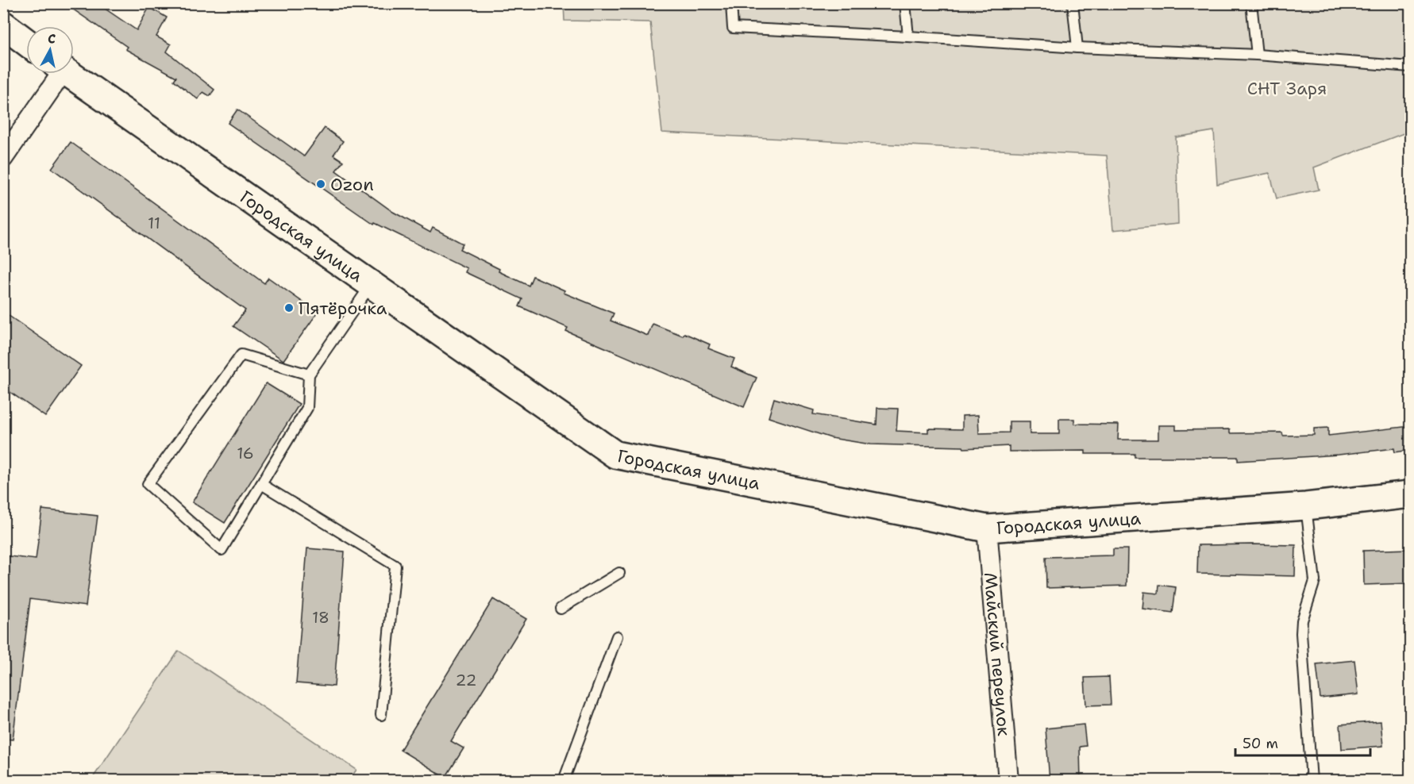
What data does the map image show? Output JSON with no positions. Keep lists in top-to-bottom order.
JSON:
{
  "streets": {
    "street": ["Городская улица", "Майский переулок"]
  },
  "crossings": [
    ["Городская улица", "Майский переулок"]
  ],
  "parks": ["СНТ Заря"],
  "places": ["Ozon", "Пятёрочка"],
  "house_numbers": [
    "11",
    "16",
    "18",
    "22"
  ],
  "scale_bar": "50 m",
  "north": "top"
}
